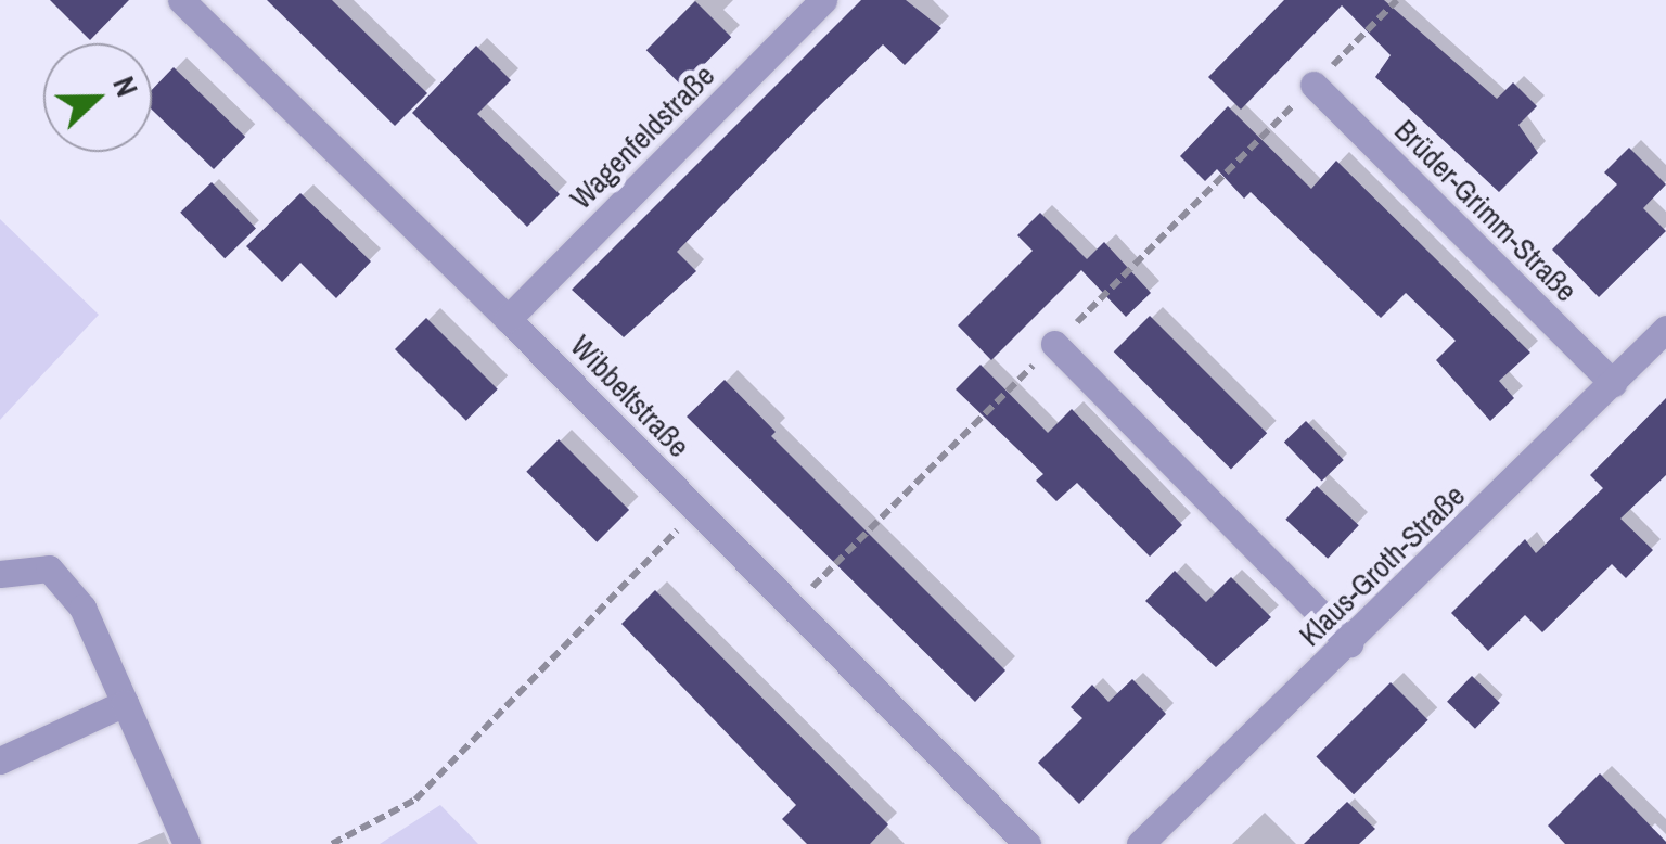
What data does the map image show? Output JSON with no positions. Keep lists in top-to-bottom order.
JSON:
{
  "streets": {
    "street": [
      "Wagenfeldstraße",
      "Brüder-Grimm-Straße",
      "Wibbeltstraße",
      "Klaus-Groth-Straße"
    ]
  },
  "crossings": [
    ["Wagenfeldstraße", "Wibbeltstraße"],
    ["Brüder-Grimm-Straße", "Klaus-Groth-Straße"]
  ],
  "north": "right"
}
